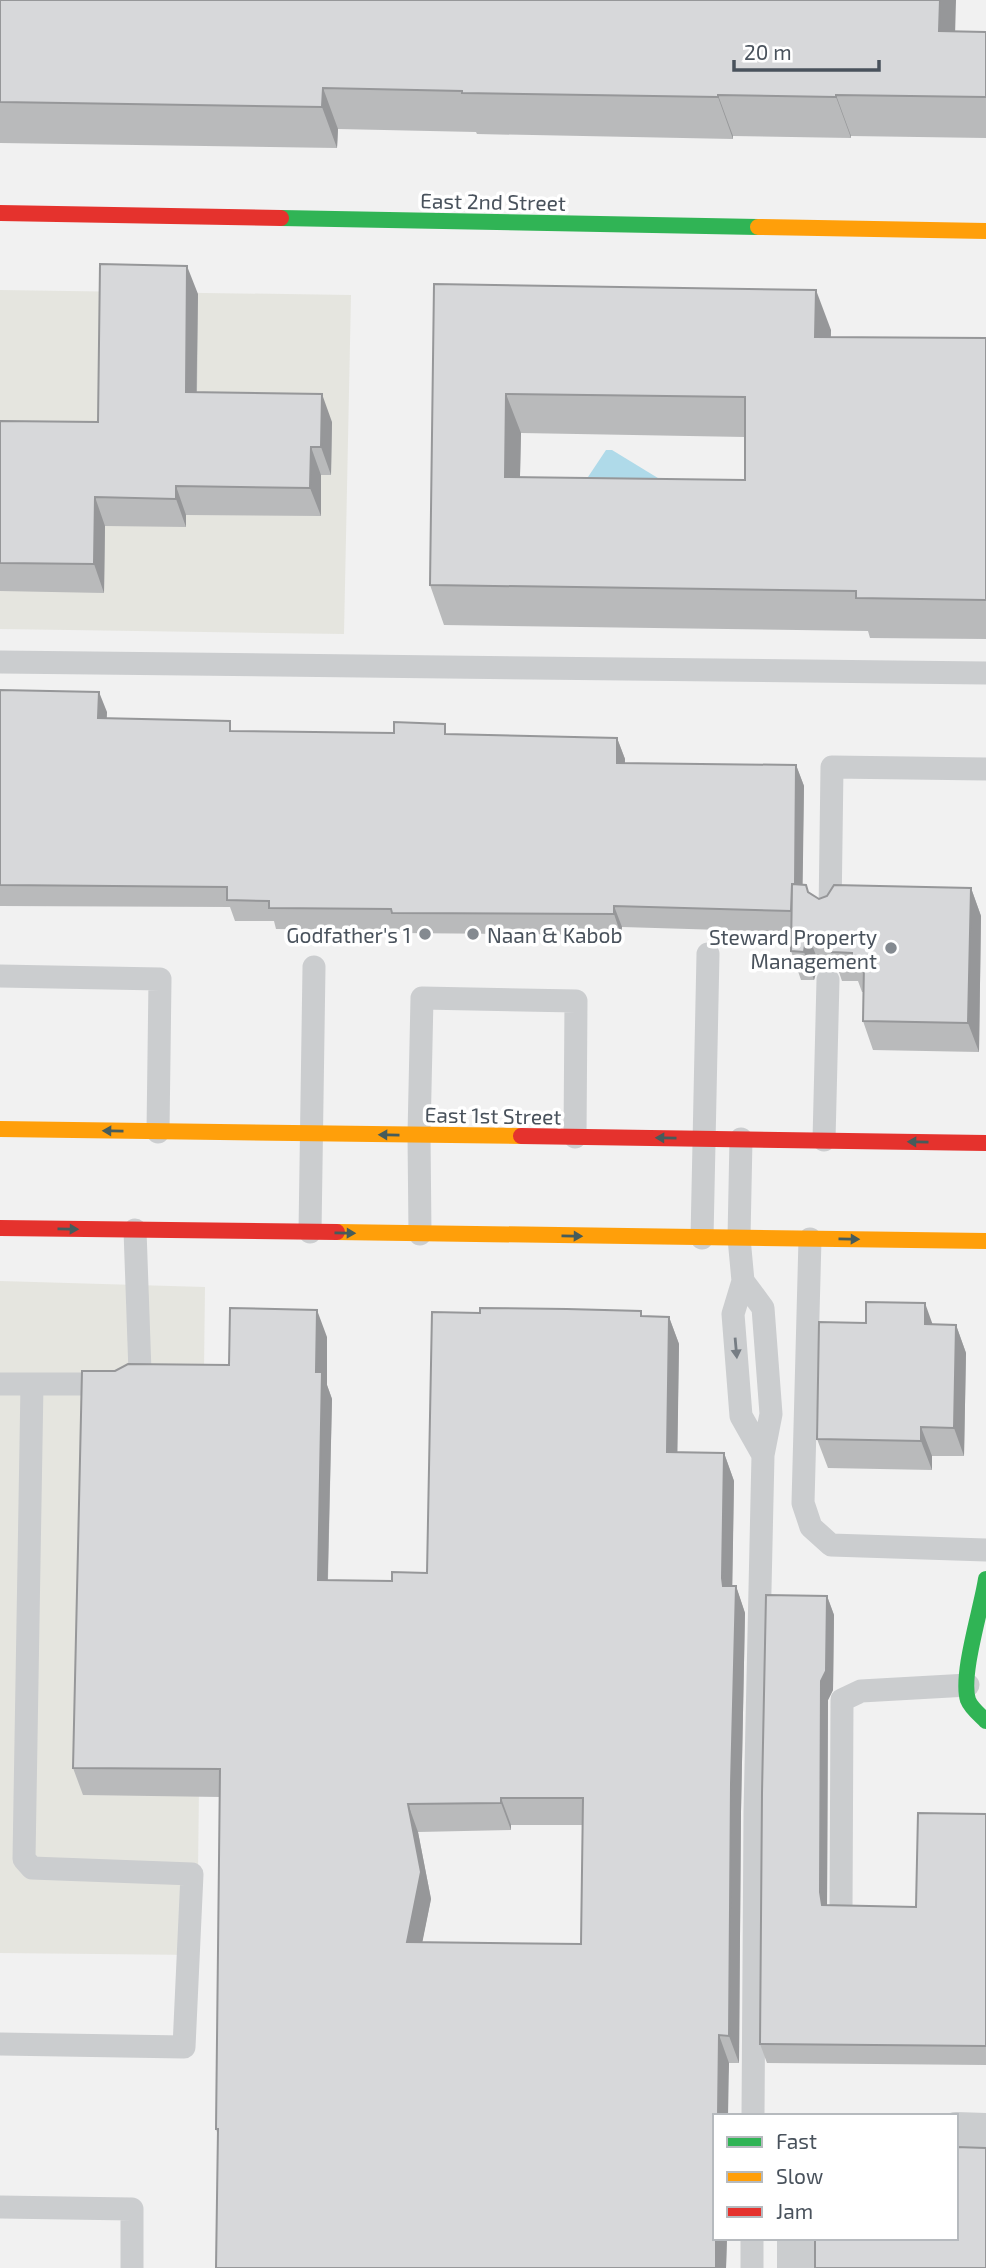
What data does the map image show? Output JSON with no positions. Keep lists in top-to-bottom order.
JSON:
{
  "streets": {
    "main road": ["East 2nd Street", "East 1st Street"]
  },
  "places": ["Godfather's 1", "Naan & Kabob", "Steward Property Management"],
  "legend": ["Fast", "Slow", "Jam"],
  "scale_bar": "20 m"
}
